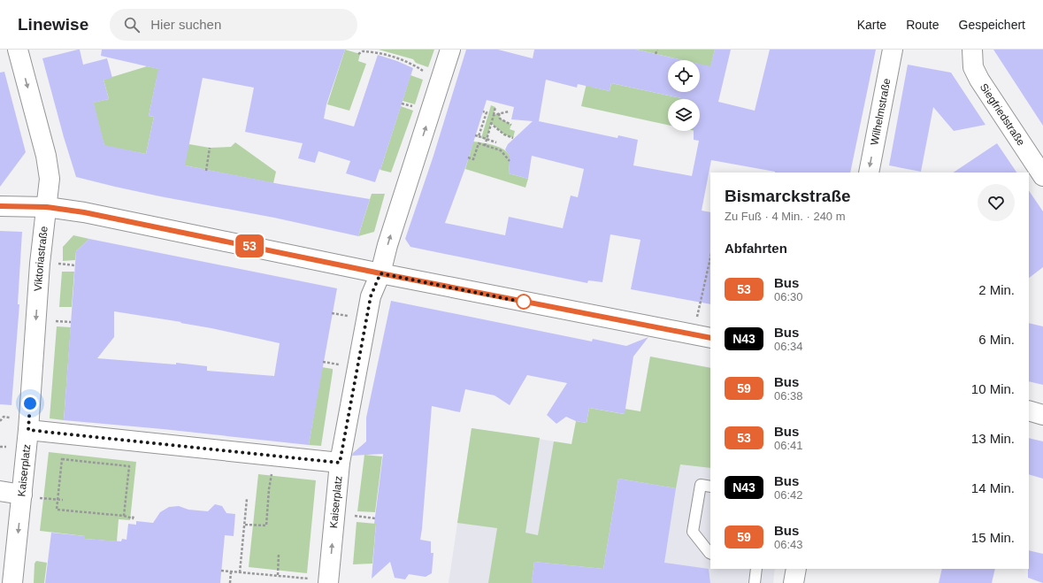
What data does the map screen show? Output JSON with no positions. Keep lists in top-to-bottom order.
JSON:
{
  "streets": {
    "street": [
      "Wilhelmstraße",
      "Siegfriedstraße",
      "Viktoriastraße",
      "Kaiserplatz"
    ]
  },
  "crossings": [
    ["Viktoriastraße", "Kaiserplatz"]
  ],
  "one_way": ["Wilhelmstraße", "Viktoriastraße"],
  "lines": ["bus line 53"],
  "page": {
    "header": "Linewise",
    "search": "Hier suchen",
    "nav": ["Karte", "Route", "Gespeichert"],
    "on_map": "53",
    "heading": [
      ["Bismarckstraße", "Zu Fuß · 4 Min. · 240 m"],
      "Abfahrten"
    ],
    "list": [
      {
        "mark": "53",
        "name": "Bus",
        "note": "06:30",
        "value": "2 Min."
      },
      {
        "mark": "N43",
        "name": "Bus",
        "note": "06:34",
        "value": "6 Min."
      },
      {
        "mark": "59",
        "name": "Bus",
        "note": "06:38",
        "value": "10 Min."
      },
      {
        "mark": "53",
        "name": "Bus",
        "note": "06:41",
        "value": "13 Min."
      },
      {
        "mark": "N43",
        "name": "Bus",
        "note": "06:42",
        "value": "14 Min."
      },
      {
        "mark": "59",
        "name": "Bus",
        "note": "06:43",
        "value": "15 Min."
      }
    ]
  }
}
